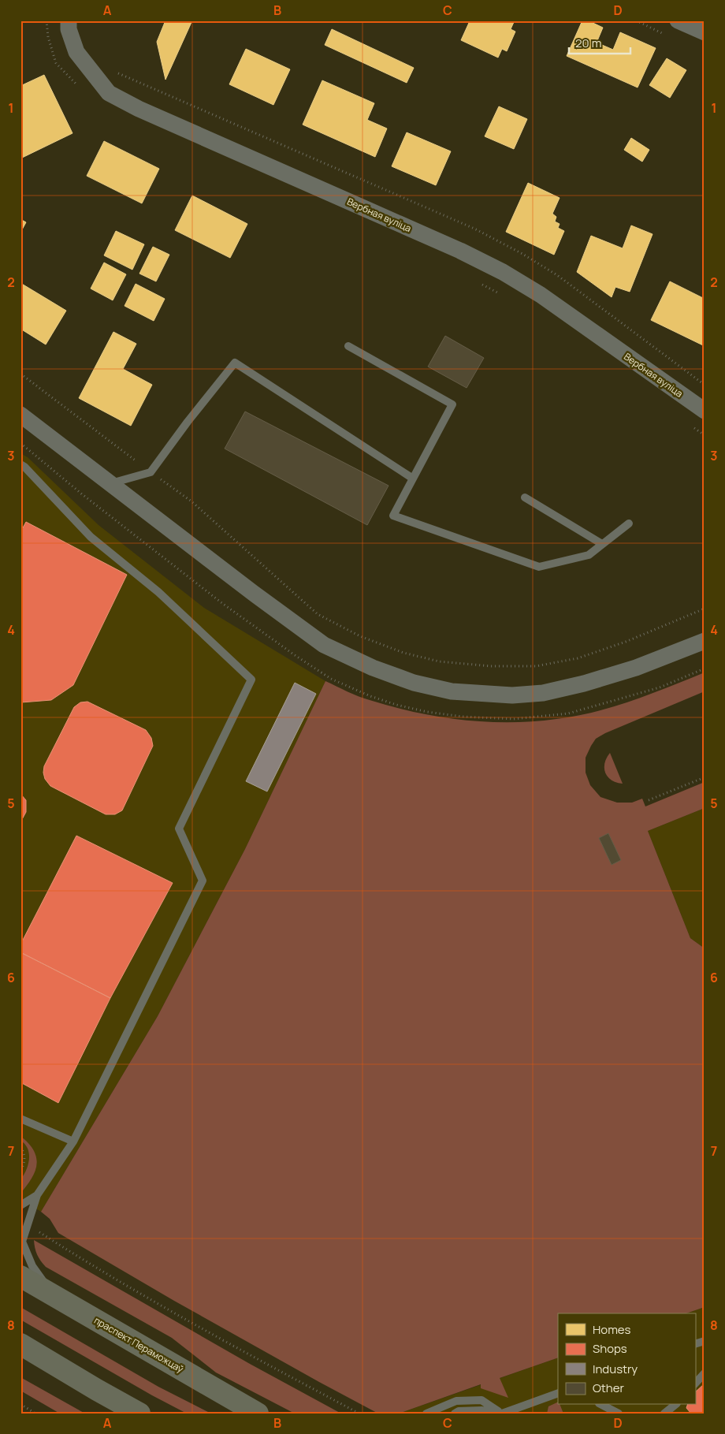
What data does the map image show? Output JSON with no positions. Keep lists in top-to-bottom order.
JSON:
{
  "streets": {
    "main road": ["праспект Пераможцаў"],
    "street": ["Вербная вуліца"]
  },
  "legend": [
    "Homes",
    "Shops",
    "Industry",
    "Other"
  ],
  "scale_bar": "20 m",
  "grid": {
    "columns": [
      "A",
      "B",
      "C",
      "D"
    ],
    "rows": [
      "1",
      "2",
      "3",
      "4",
      "5",
      "6",
      "7",
      "8"
    ]
  }
}
